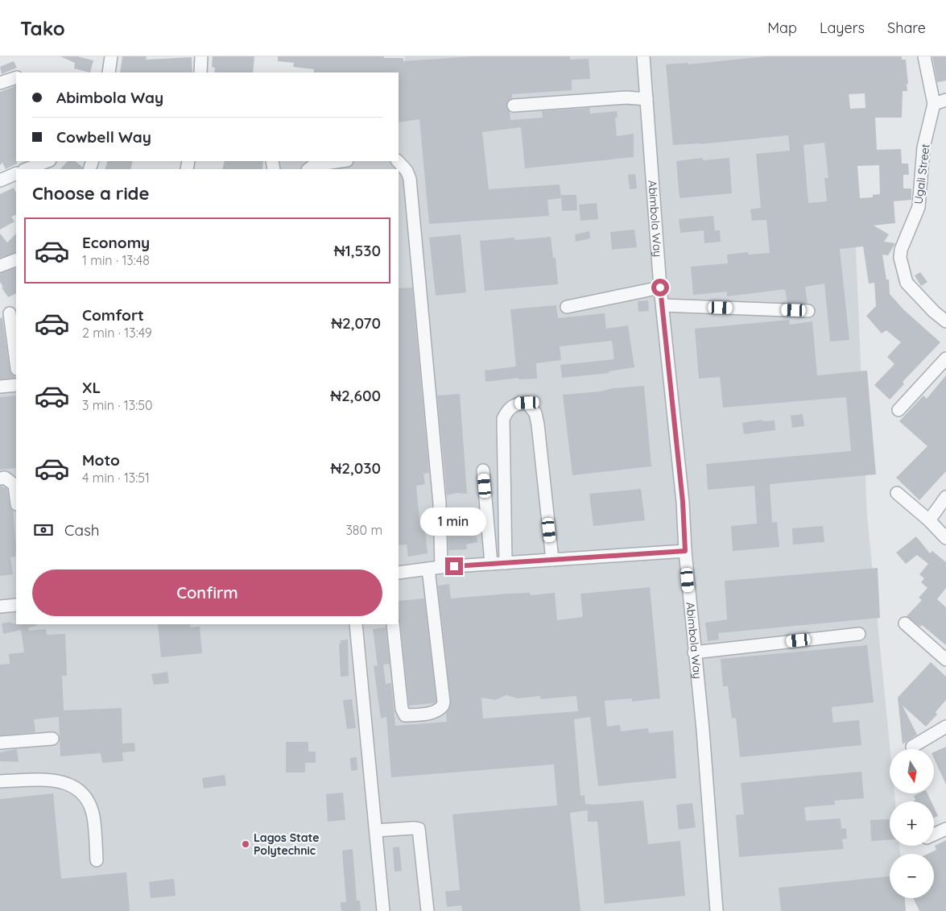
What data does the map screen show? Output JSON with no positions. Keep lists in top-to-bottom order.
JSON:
{
  "streets": {
    "street": ["Ugali Street", "Abimbola Way"]
  },
  "places": ["Lagos State Polytechnic"],
  "north": "bottom",
  "page": {
    "header": "Tako",
    "nav": ["Map", "Layers", "Share"],
    "banner": ["Abimbola Way", "Cowbell Way"],
    "heading": "Choose a ride",
    "list": [
      {
        "name": "Economy",
        "note": "1 min · 13:48",
        "value": "₦1,530"
      },
      {
        "name": "Comfort",
        "note": "2 min · 13:49",
        "value": "₦2,070"
      },
      {
        "name": "XL",
        "note": "3 min · 13:50",
        "value": "₦2,600"
      },
      {
        "name": "Moto",
        "note": "4 min · 13:51",
        "value": "₦2,030"
      }
    ],
    "bubble": "1 min",
    "pay": ["Cash", "380 m"],
    "buttons": "Confirm",
    "map_buttons": ["+", "−"]
  }
}
